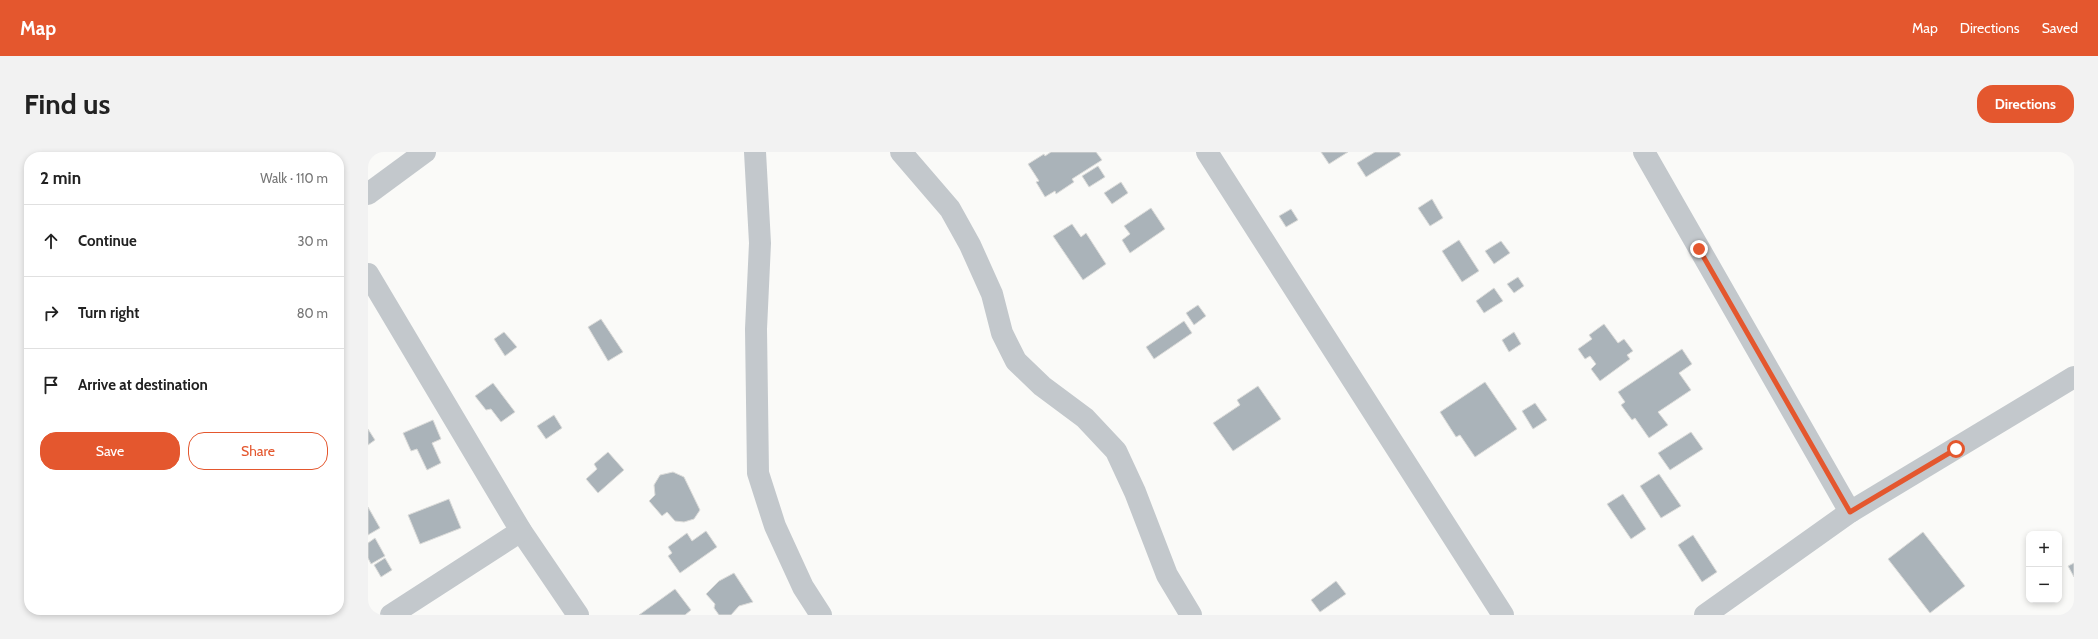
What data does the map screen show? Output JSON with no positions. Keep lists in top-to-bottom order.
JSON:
{
  "page": {
    "header": "Map",
    "nav": ["Map", "Directions", "Saved"],
    "buttons": [
      "Directions",
      ["Save", "Share"]
    ],
    "title": "Find us",
    "heading": ["2 min", "Walk · 110 m"],
    "list": [
      ["Continue", "30 m"],
      ["Turn right", "80 m"],
      "Arrive at destination"
    ],
    "map_buttons": ["+", "−"]
  }
}
